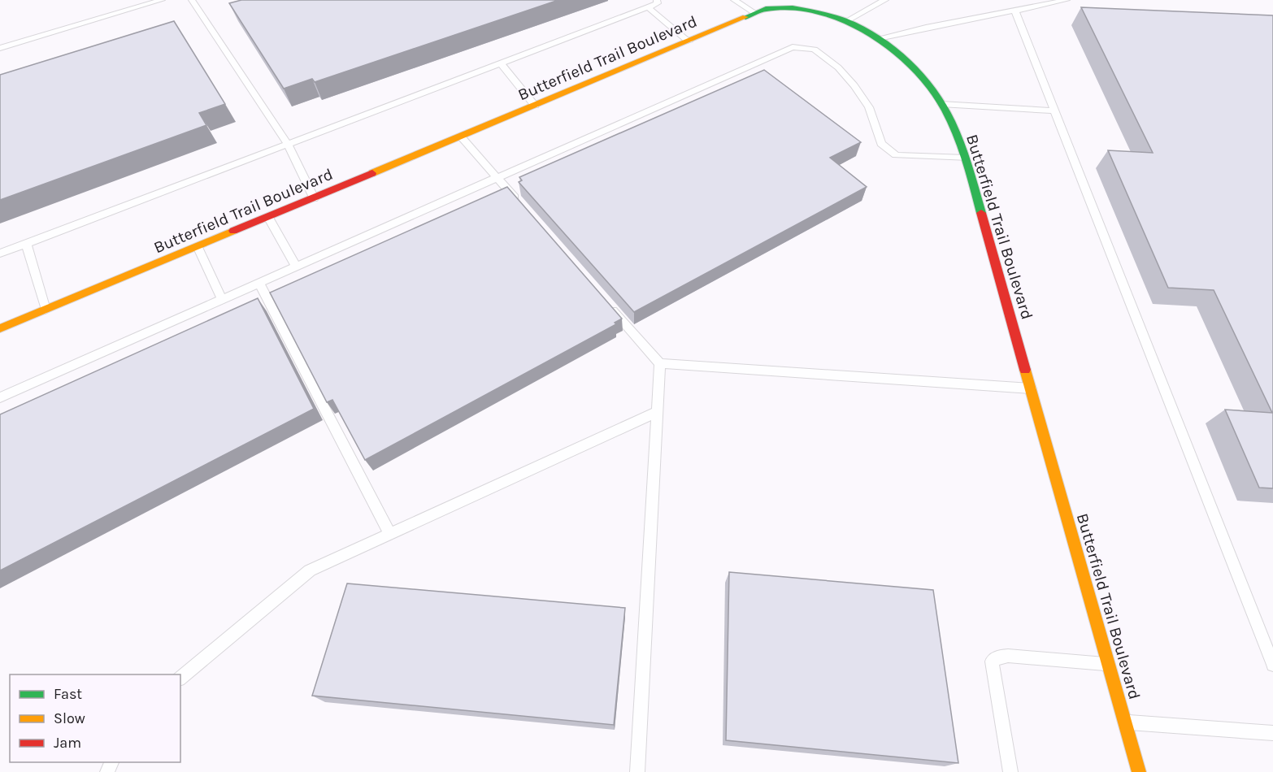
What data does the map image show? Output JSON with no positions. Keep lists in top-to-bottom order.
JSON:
{
  "streets": {
    "street": ["Butterfield Trail Boulevard"]
  },
  "legend": ["Fast", "Slow", "Jam"]
}
